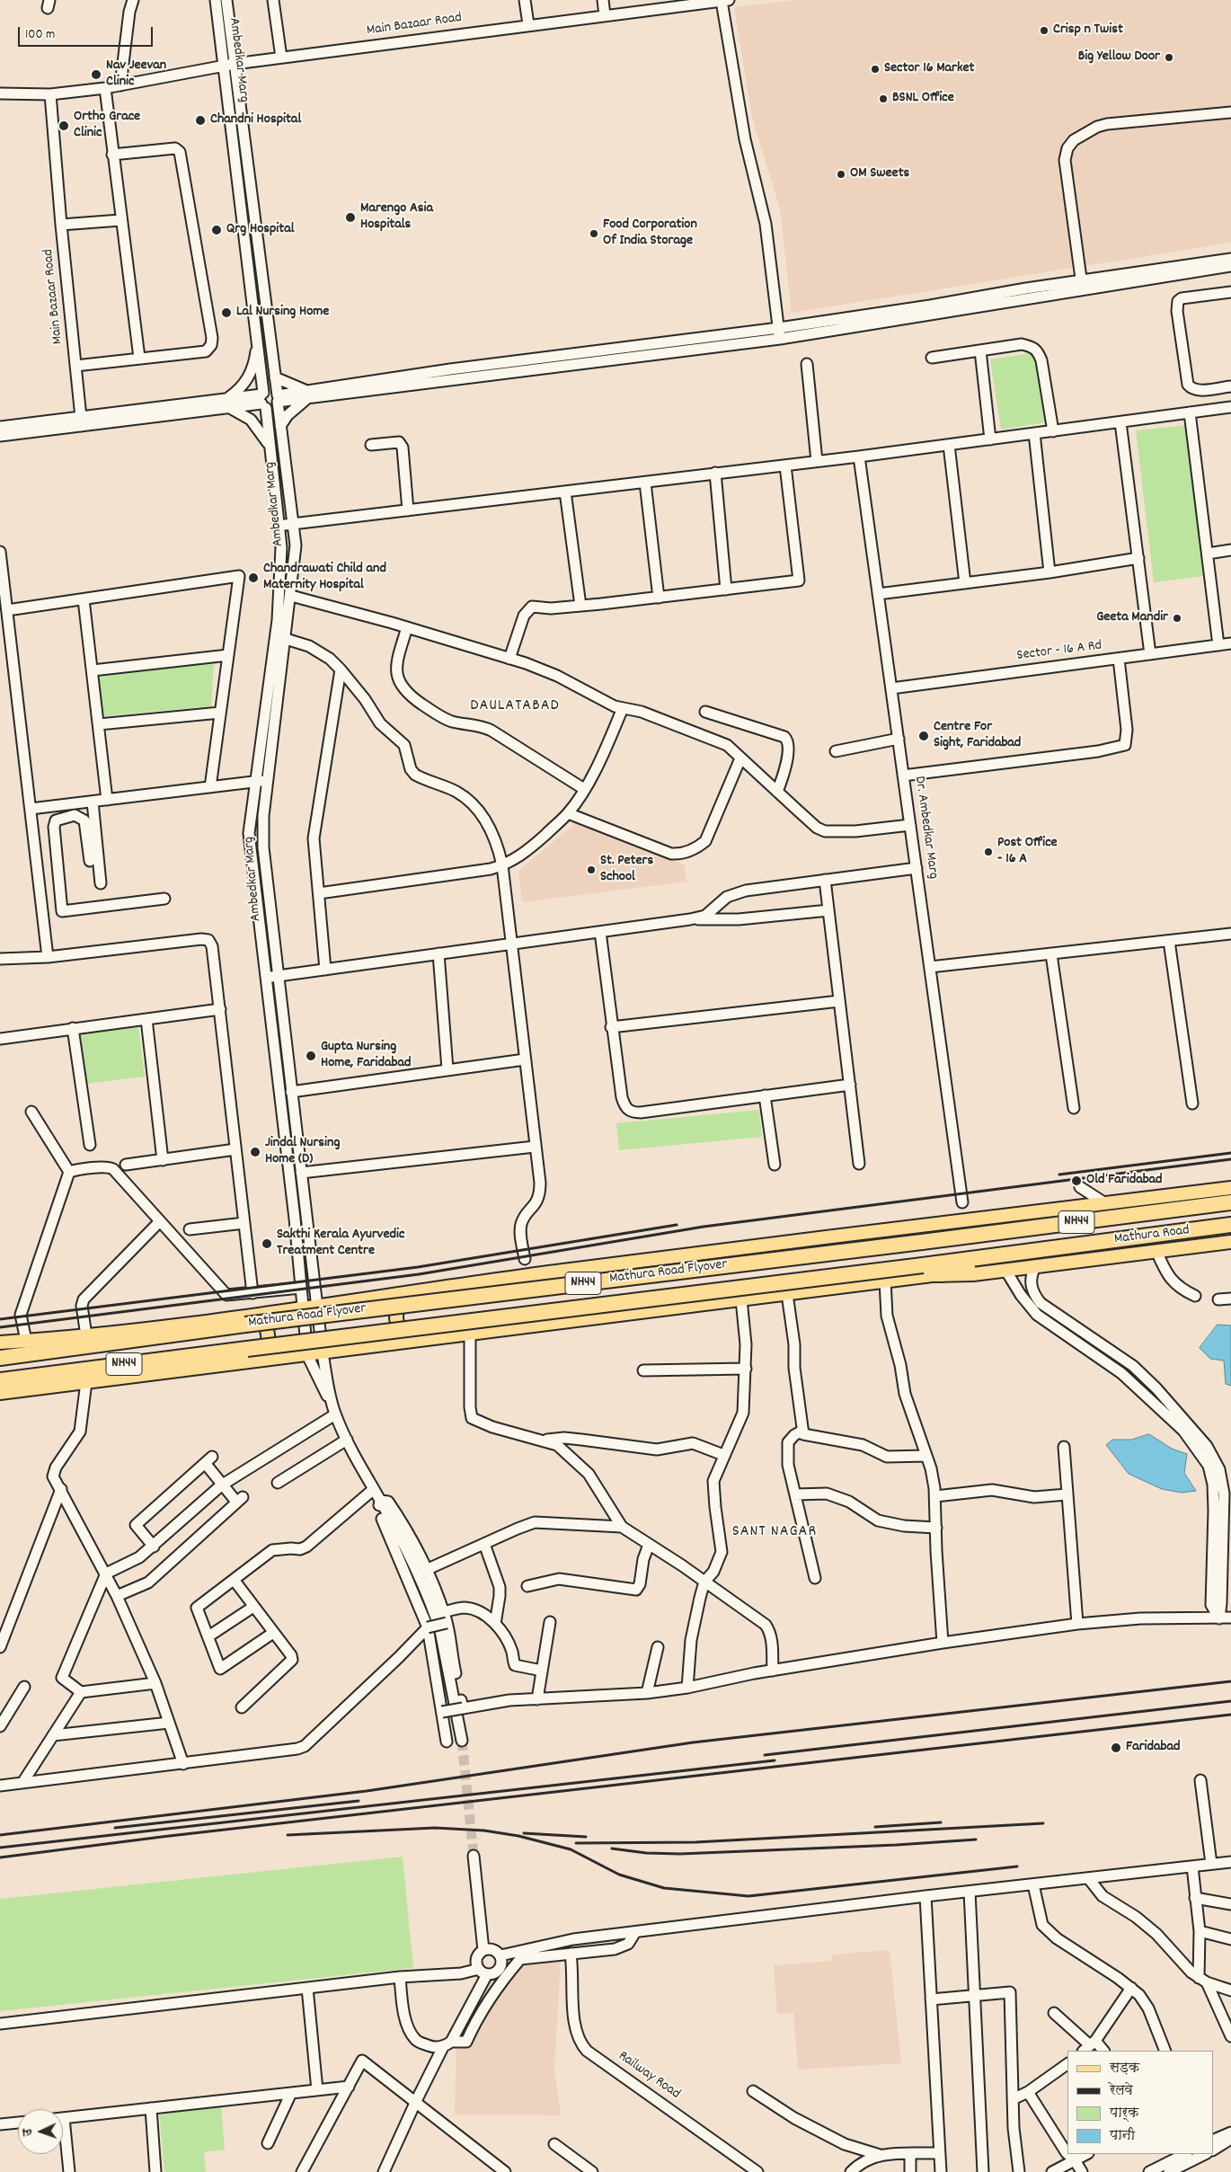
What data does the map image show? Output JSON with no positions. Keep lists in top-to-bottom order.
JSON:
{
  "streets": {
    "highway": ["NH44", "Mathura Road", "Mathura Road Flyover"],
    "street": [
      "Main Bazaar Road",
      "Ambedkar Marg",
      "Sector - 16 A Rd",
      "Dr. Ambedkar Marg",
      "Railway Road"
    ]
  },
  "crossings": [
    ["Main Bazaar Road", "Ambedkar Marg"],
    ["Sector - 16 A Rd", "Dr. Ambedkar Marg"],
    ["Mathura Road", "Mathura Road Flyover"]
  ],
  "districts": ["DAULATABAD", "SANT NAGAR"],
  "places": [
    "Crisp n Twist",
    "Big Yellow Door",
    "Sector 16 Market",
    "Nav Jeevan Clinic",
    "BSNL Office",
    "Chandni Hospital",
    "Ortho Grace Clinic",
    "OM Sweets",
    "Marengo Asia Hospitals",
    "Qrg Hospital",
    "Food Corporation Of India Storage",
    "Lal Nursing Home",
    "Chandrawati Child and Maternity Hospital",
    "Geeta Mandir",
    "Centre For Sight, Faridabad",
    "Post Office - 16 A",
    "St. Peters School",
    "Gupta Nursing Home, Faridabad",
    "Jindal Nursing Home (D)",
    "Old Faridabad",
    "Sakthi Kerala Ayurvedic Treatment Centre",
    "Faridabad"
  ],
  "legend": [
    "सड़क",
    "रेलवे",
    "पार्क",
    "पानी"
  ],
  "scale_bar": "100 m",
  "north": "left"
}
